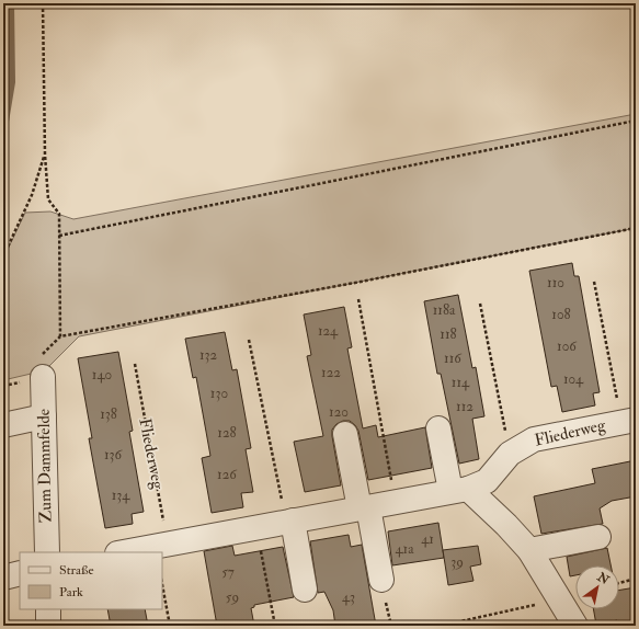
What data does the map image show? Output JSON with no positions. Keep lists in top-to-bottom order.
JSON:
{
  "streets": {
    "street": ["Fliederweg", "Zum Dammfelde"]
  },
  "house_numbers": [
    "110",
    "118a",
    "108",
    "124",
    "118",
    "106",
    "132",
    "116",
    "122",
    "140",
    "104",
    "114",
    "130",
    "112",
    "120",
    "138",
    "128",
    "136",
    "126",
    "134",
    "41",
    "41a",
    "39",
    "57",
    "59",
    "43"
  ],
  "legend": ["Straße", "Park"],
  "north": "top right"
}
